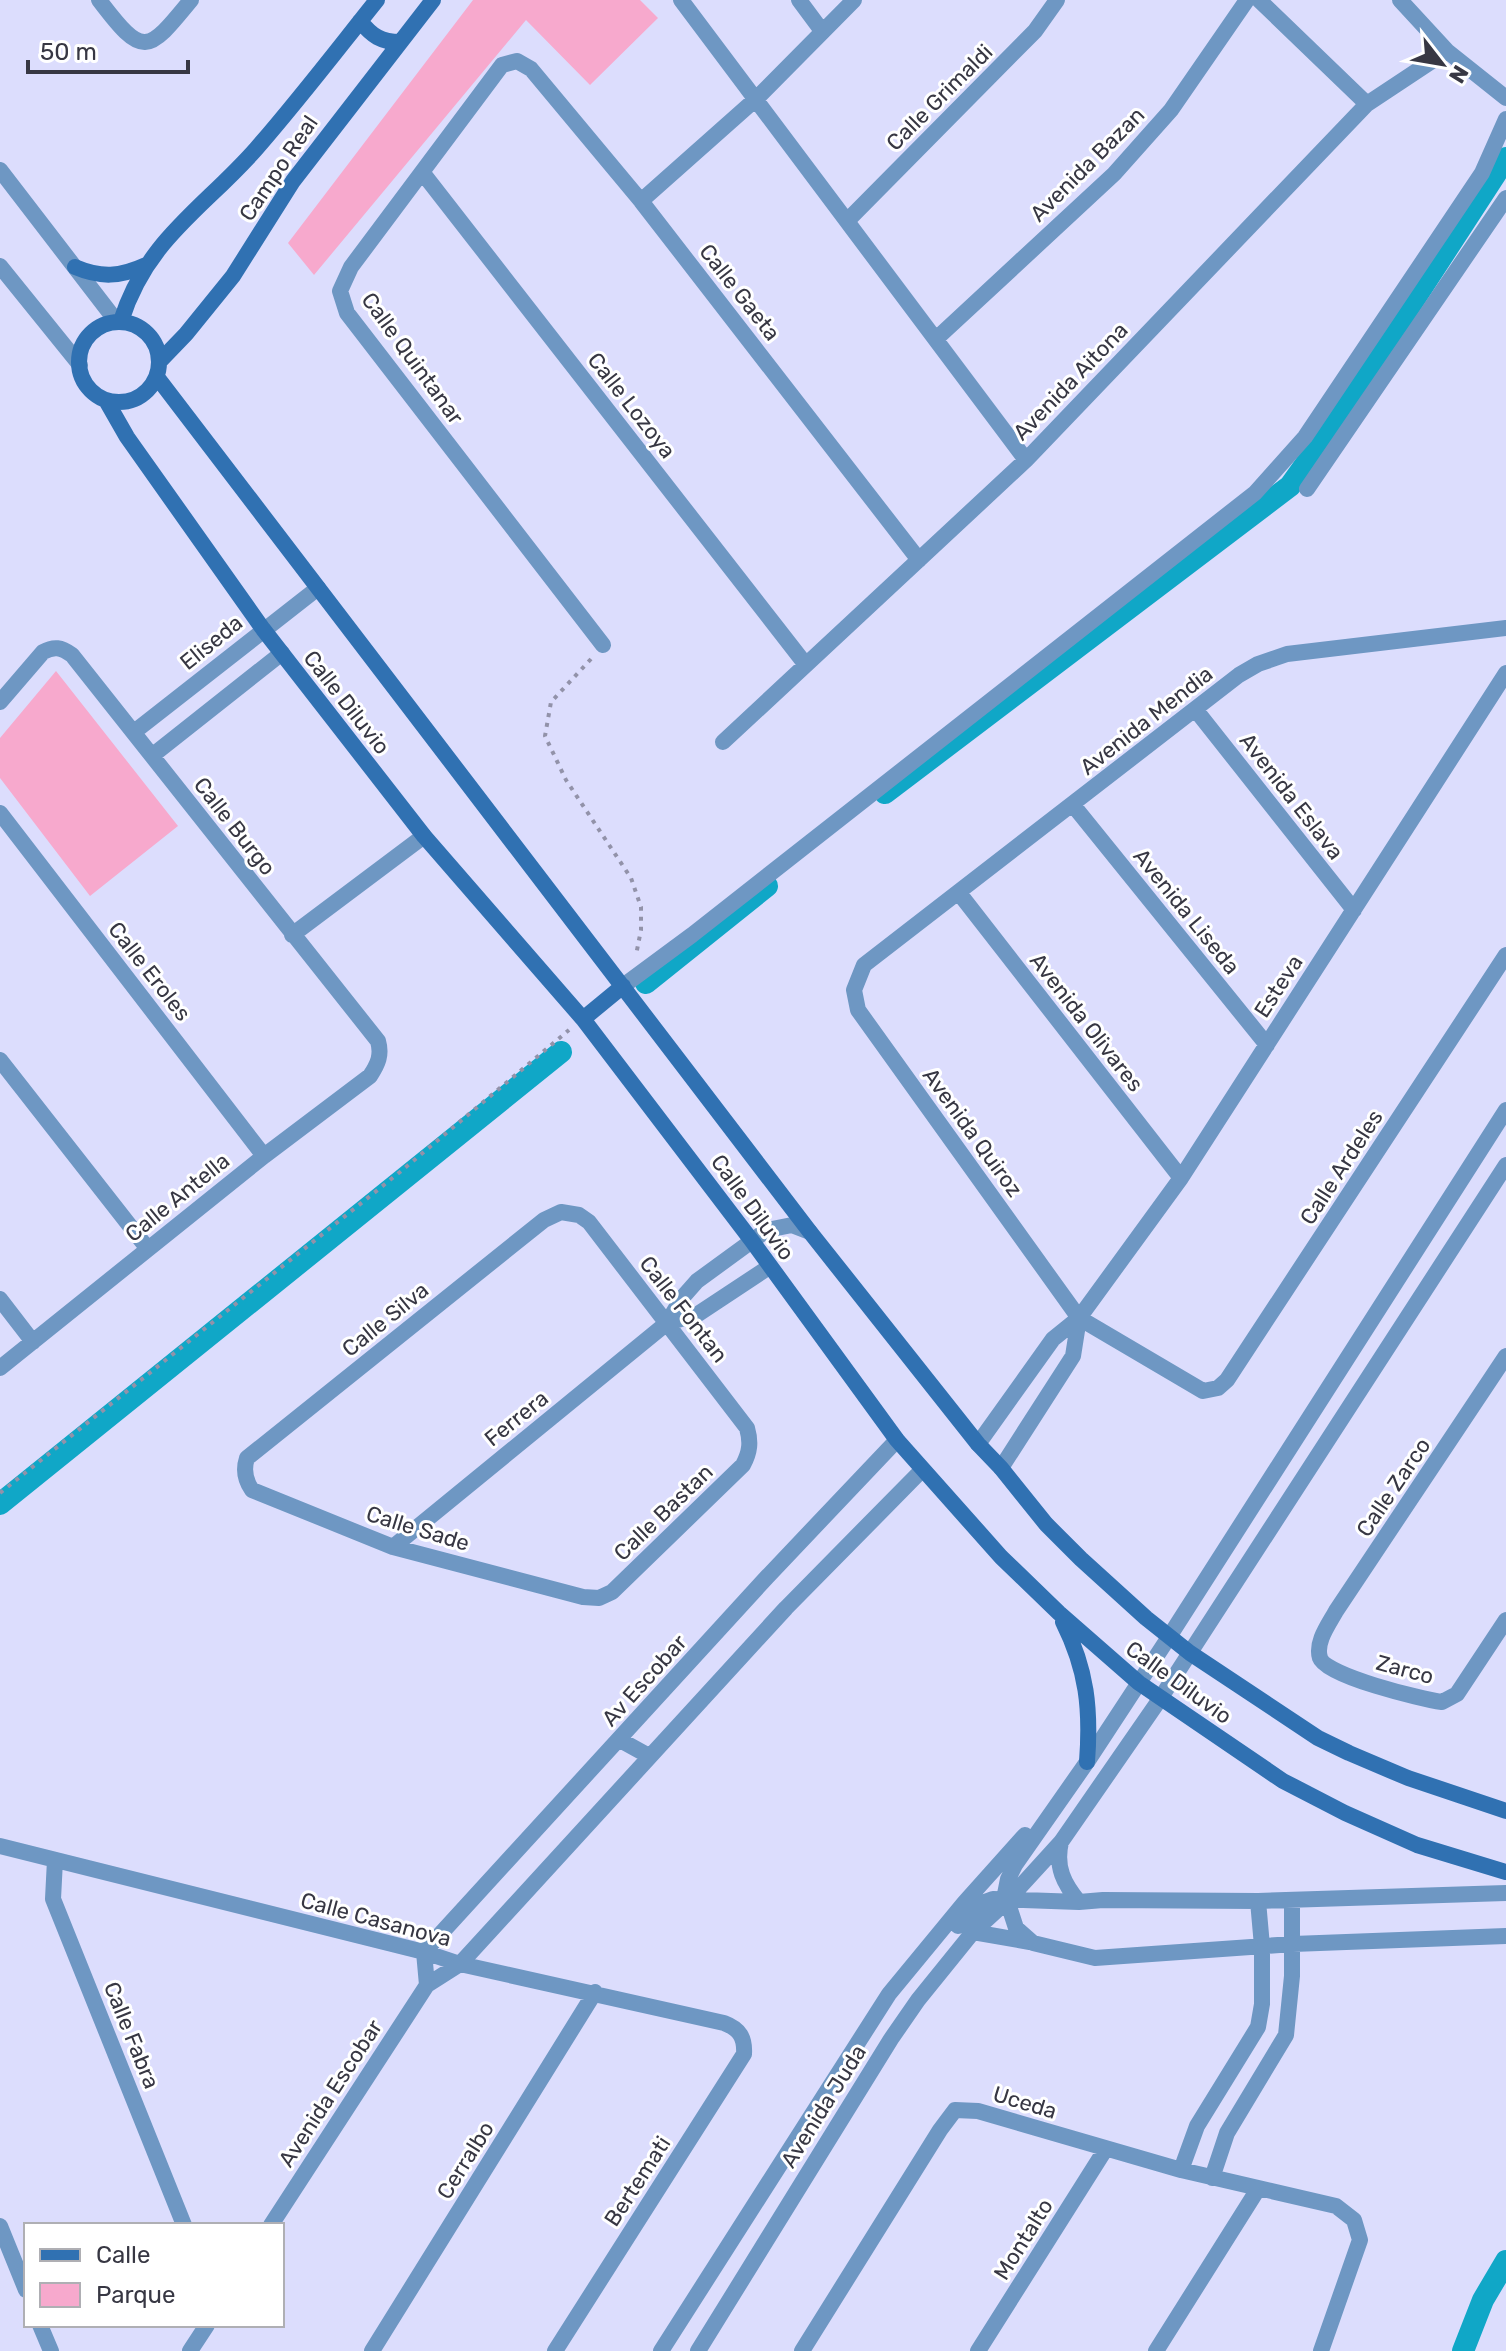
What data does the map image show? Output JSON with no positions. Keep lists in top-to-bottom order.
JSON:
{
  "streets": {
    "street": [
      "Calle Grimaldi",
      "Avenida Bazan",
      "Campo Real",
      "Calle Gaeta",
      "Calle Quintanar",
      "Avenida Aitona",
      "Calle Lozoya",
      "Eliseda",
      "Calle Diluvio",
      "Avenida Mendia",
      "Avenida Eslava",
      "Calle Burgo",
      "Avenida Liseda",
      "Calle Eroles",
      "Esteva",
      "Avenida Olivares",
      "Avenida Quiroz",
      "Calle Ardeles",
      "Calle Antella",
      "Calle Fontan",
      "Calle Silva",
      "Ferrera",
      "Calle Zarco",
      "Calle Bastan",
      "Calle Sade",
      "Zarco",
      "Av Escobar",
      "Calle Casanova",
      "Calle Fabra",
      "Avenida Escobar",
      "Uceda",
      "Avenida Juda",
      "Cerralbo",
      "Bertemati",
      "Montalto"
    ]
  },
  "crossings": [
    ["Campo Real", "Calle Diluvio"],
    ["Calle Gaeta", "Calle Quintanar"],
    ["Calle Gaeta", "Avenida Aitona"],
    ["Calle Quintanar", "Calle Lozoya"],
    ["Avenida Aitona", "Calle Lozoya"],
    ["Eliseda", "Calle Diluvio"],
    ["Eliseda", "Calle Burgo"],
    ["Calle Diluvio", "Esteva"],
    ["Calle Diluvio", "Ferrera"],
    ["Calle Diluvio", "Av Escobar"],
    ["Calle Diluvio", "Avenida Juda"],
    ["Avenida Mendia", "Avenida Eslava"],
    ["Avenida Mendia", "Avenida Liseda"],
    ["Avenida Mendia", "Avenida Olivares"],
    ["Avenida Mendia", "Avenida Quiroz"],
    ["Avenida Eslava", "Esteva"],
    ["Calle Burgo", "Calle Antella"],
    ["Avenida Liseda", "Esteva"],
    ["Calle Eroles", "Calle Antella"],
    ["Esteva", "Avenida Olivares"],
    ["Esteva", "Avenida Quiroz"],
    ["Esteva", "Calle Ardeles"],
    ["Avenida Quiroz", "Calle Ardeles"],
    ["Calle Fontan", "Calle Silva"],
    ["Calle Fontan", "Ferrera"],
    ["Calle Fontan", "Calle Bastan"],
    ["Calle Silva", "Calle Sade"],
    ["Ferrera", "Calle Sade"],
    ["Calle Zarco", "Zarco"],
    ["Calle Bastan", "Calle Sade"],
    ["Av Escobar", "Calle Casanova"],
    ["Calle Casanova", "Calle Fabra"],
    ["Calle Casanova", "Cerralbo"],
    ["Calle Casanova", "Bertemati"],
    ["Uceda", "Montalto"]
  ],
  "legend": ["Calle", "Parque"],
  "scale_bar": "50 m",
  "north": "bottom right"
}
